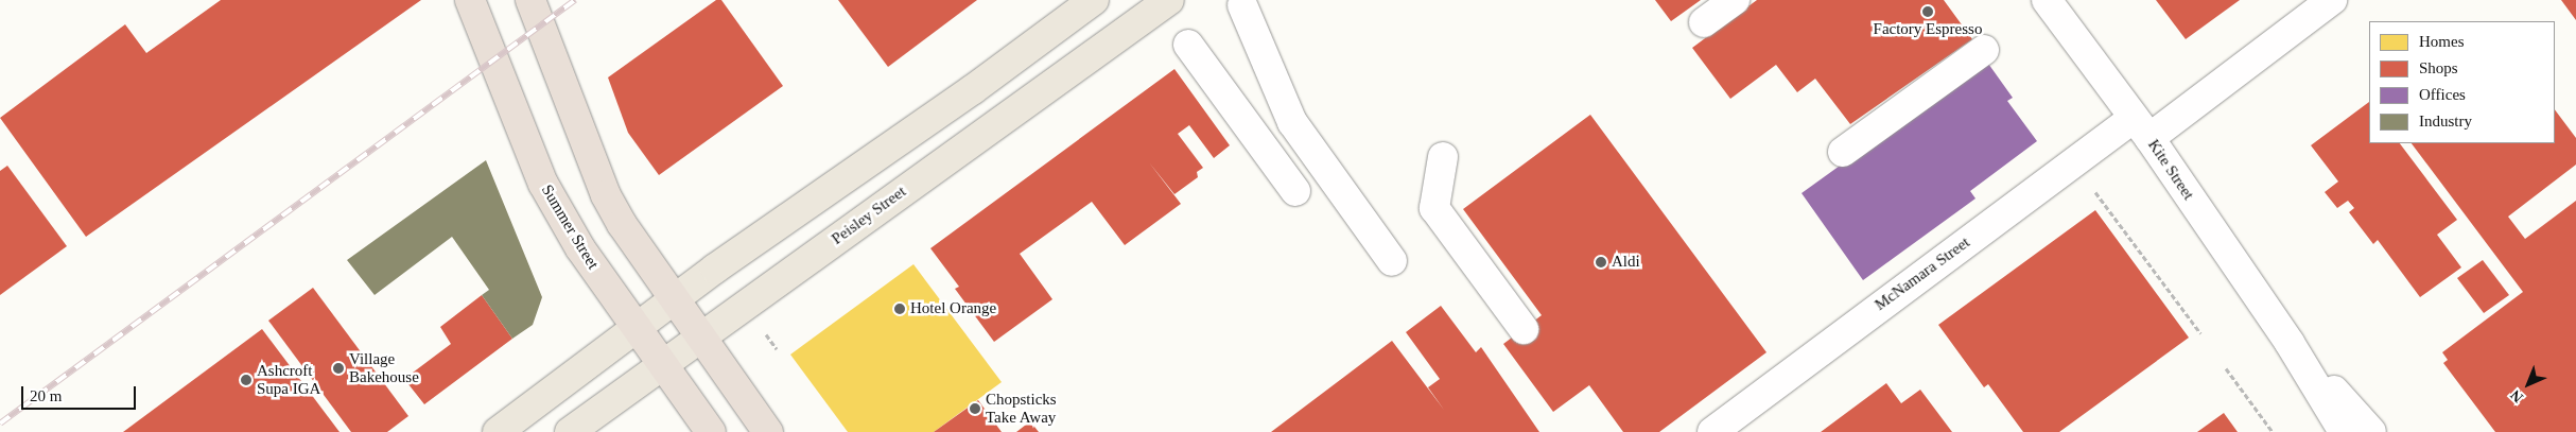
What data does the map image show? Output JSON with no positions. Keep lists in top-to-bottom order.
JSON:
{
  "streets": {
    "highway": ["Summer Street"],
    "main road": ["Peisley Street"],
    "street": ["Kite Street", "McNamara Street"]
  },
  "crossings": [
    ["Kite Street", "McNamara Street"],
    ["Peisley Street", "Summer Street"]
  ],
  "places": [
    "Factory Espresso",
    "Aldi",
    "Hotel Orange",
    "Village Bakehouse",
    "Ashcroft Supa IGA",
    "Chopsticks Take Away"
  ],
  "legend": [
    "Homes",
    "Shops",
    "Offices",
    "Industry"
  ],
  "scale_bar": "20 m",
  "north": "bottom left"
}
